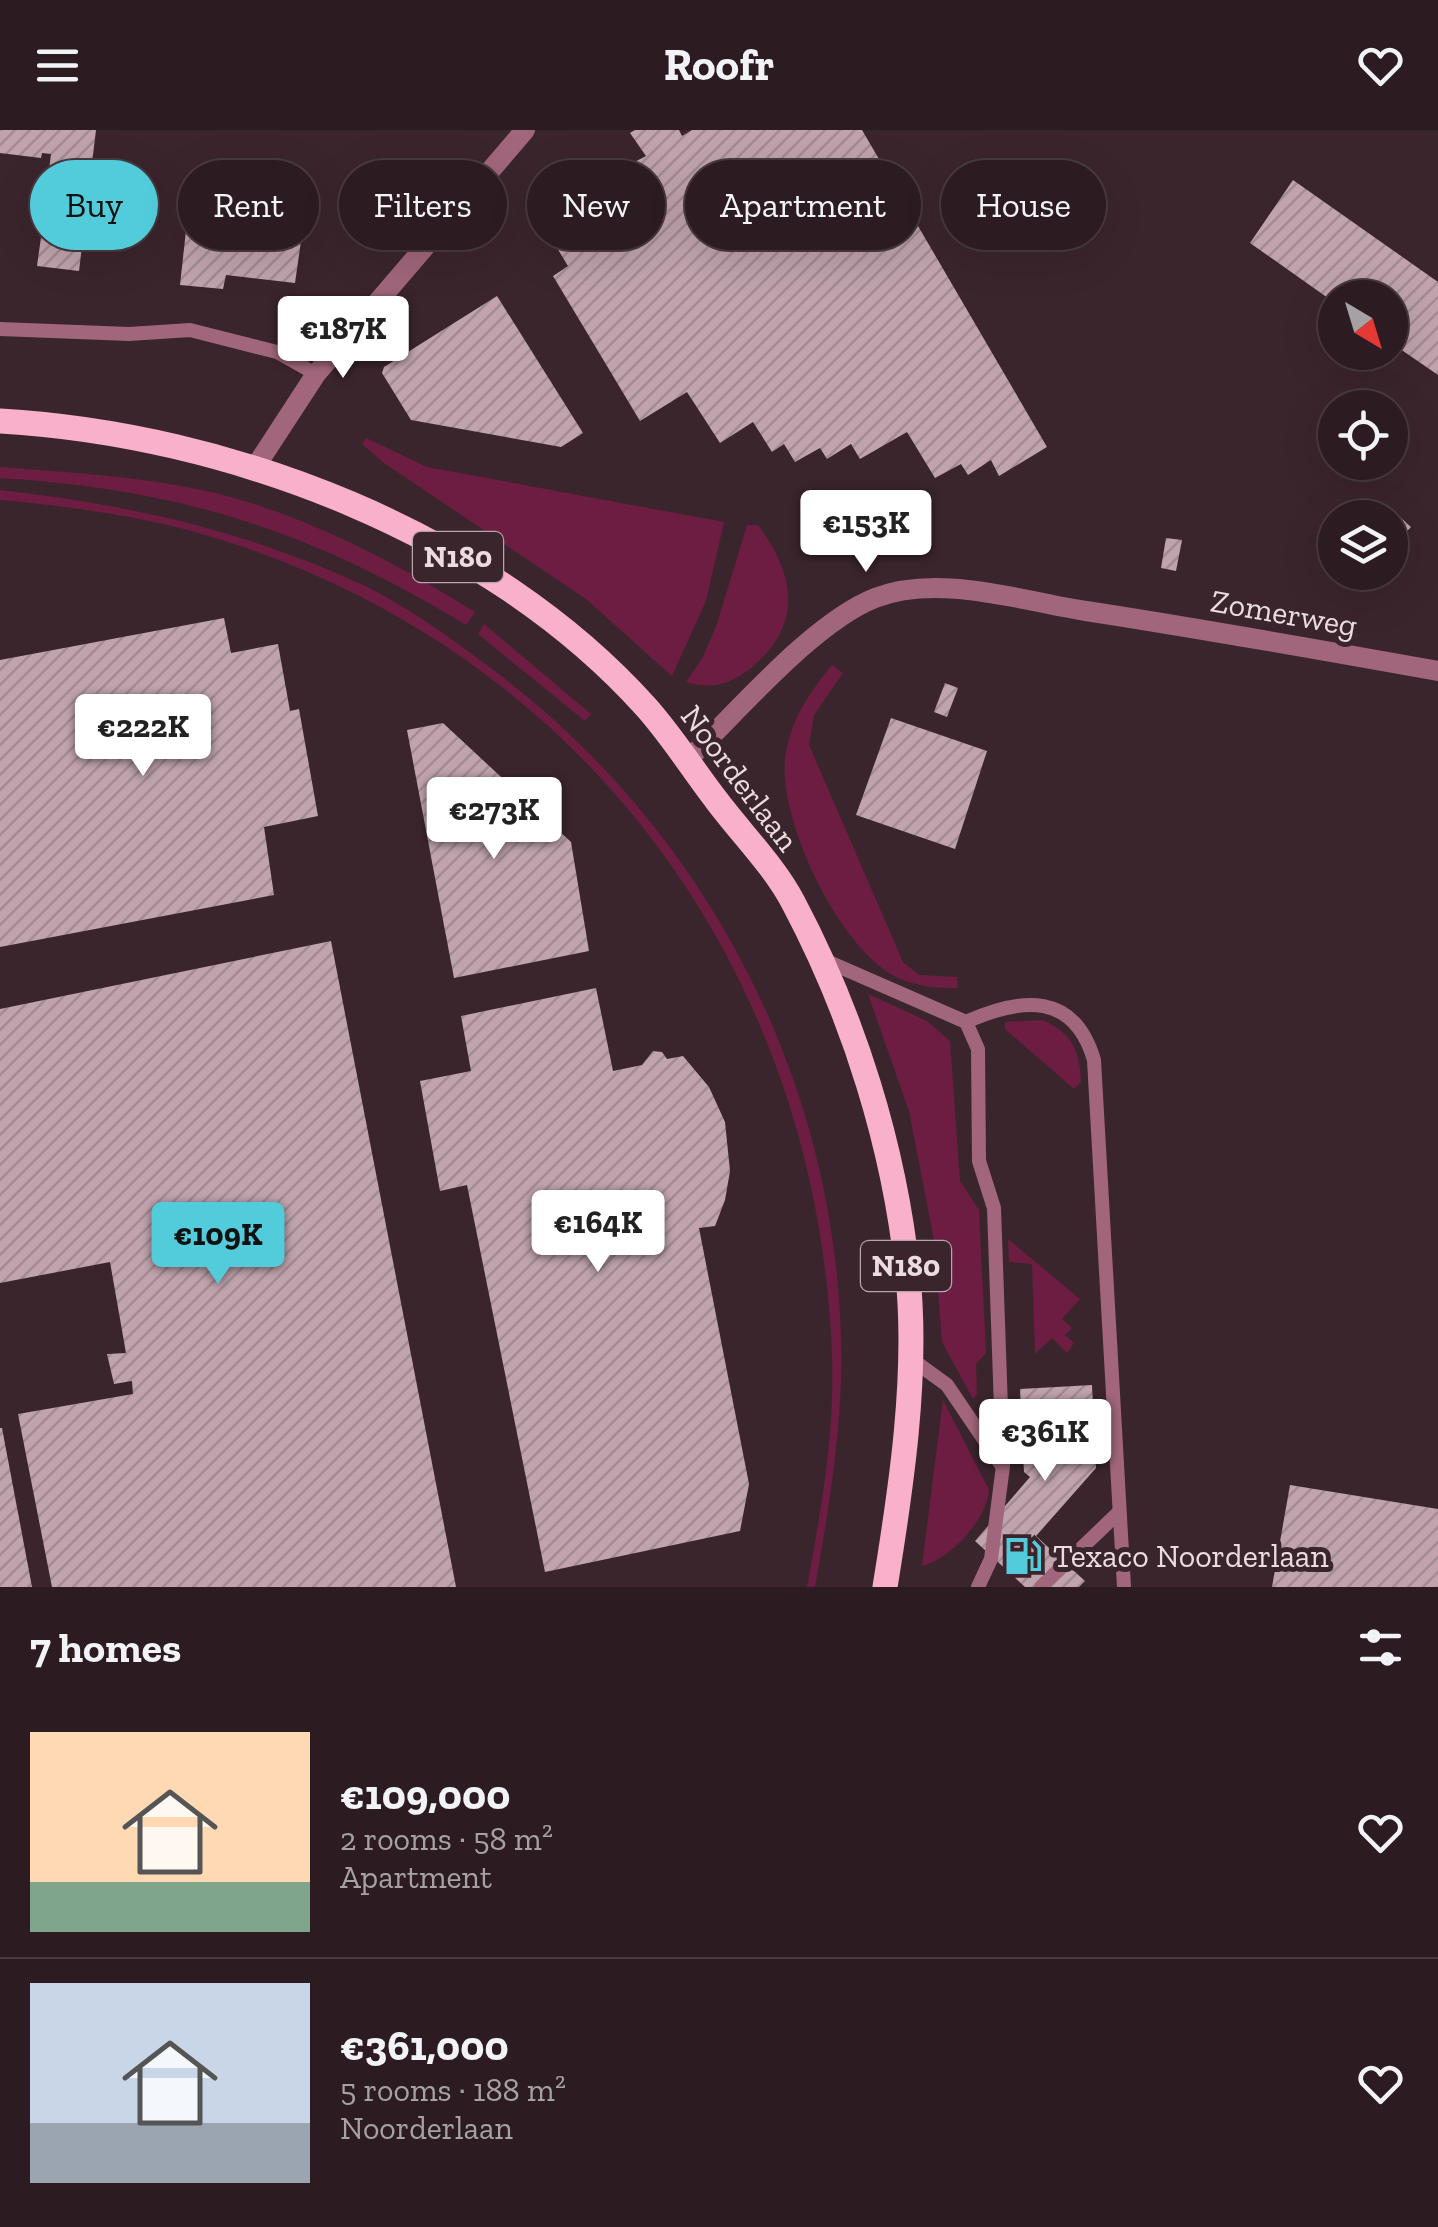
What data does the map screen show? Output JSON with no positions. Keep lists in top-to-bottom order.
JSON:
{
  "streets": {
    "main road": ["N180", "Noorderlaan"],
    "street": ["Zomerweg"]
  },
  "crossings": [
    ["Zomerweg", "Noorderlaan"]
  ],
  "places": {
    "fuel station": ["Texaco Noorderlaan"]
  },
  "north": "bottom right",
  "page": {
    "header": "Roofr",
    "chip": [
      "Buy",
      "Rent",
      "Filters",
      "New",
      "Apartment",
      "House"
    ],
    "price": [
      "€187K",
      "€153K",
      "€222K",
      "€273K",
      "€164K",
      "€109K",
      "€361K"
    ],
    "heading": "7 homes",
    "list": [
      {
        "name": "€109,000",
        "note": "2 rooms · 58 m² · Apartment"
      },
      {
        "name": "€361,000",
        "note": "5 rooms · 188 m² · Noorderlaan"
      }
    ]
  }
}
